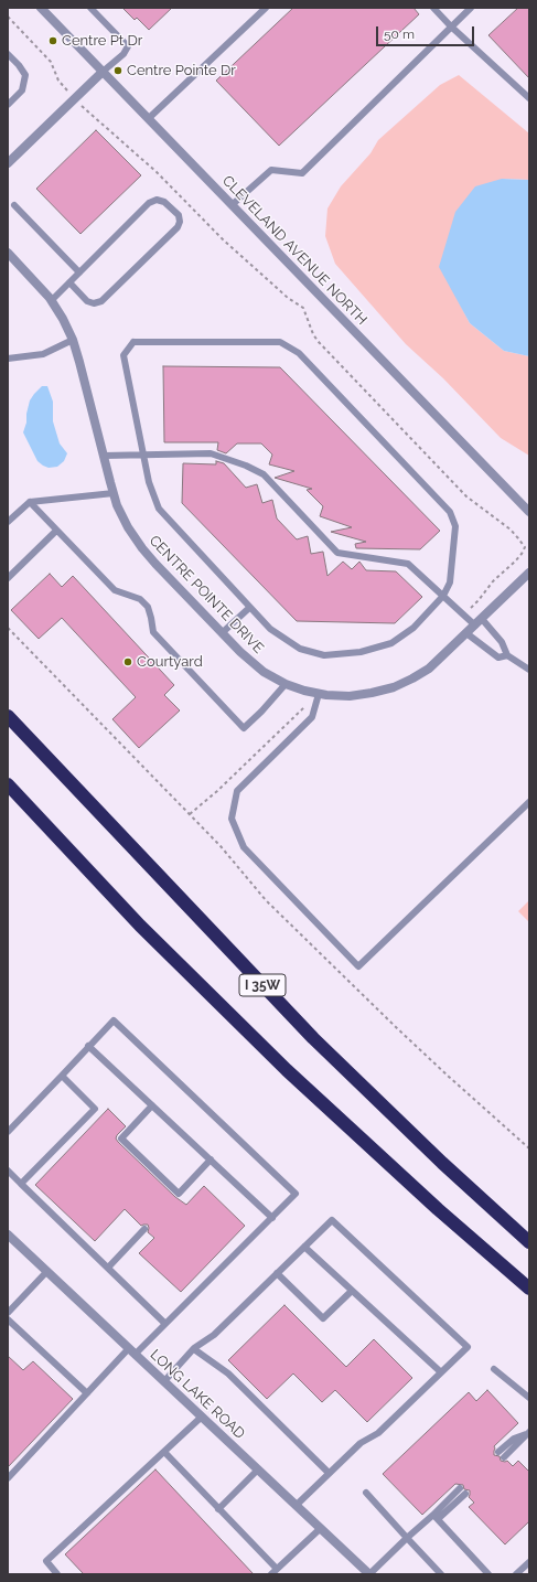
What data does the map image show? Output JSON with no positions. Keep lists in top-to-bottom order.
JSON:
{
  "streets": {
    "highway": ["I 35W"],
    "street": ["CLEVELAND AVENUE NORTH", "CENTRE POINTE DRIVE", "LONG LAKE ROAD"]
  },
  "places": ["Centre Pt Dr", "Centre Pointe Dr", "Courtyard"],
  "scale_bar": "50 m"
}
